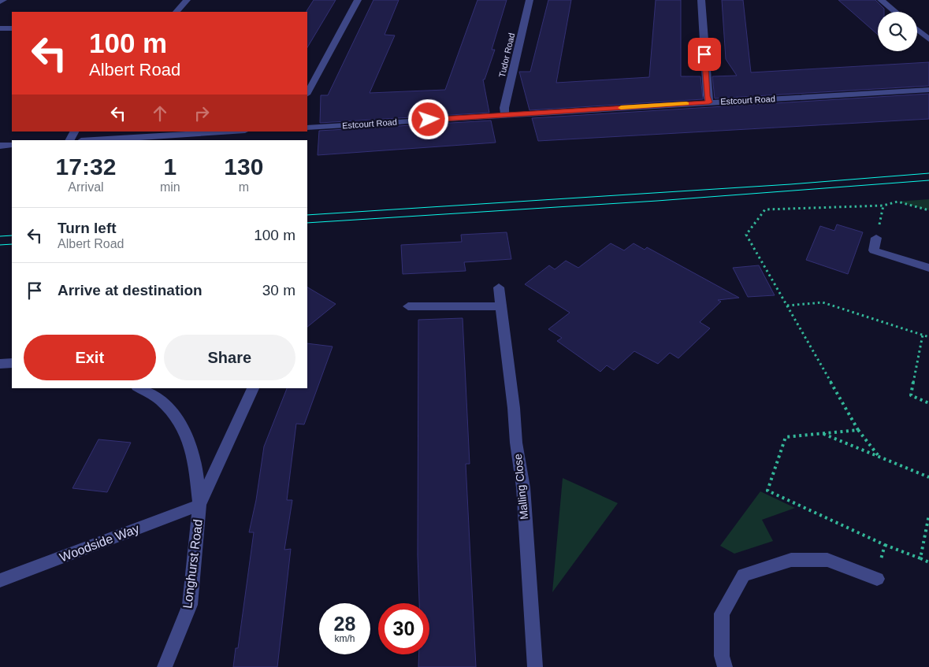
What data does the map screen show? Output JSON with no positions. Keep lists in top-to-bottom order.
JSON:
{
  "streets": {
    "street": [
      "Tudor Road",
      "Estcourt Road",
      "Malling Close",
      "Woodside Way",
      "Longhurst Road"
    ]
  },
  "crossings": [
    ["Tudor Road", "Estcourt Road"],
    ["Woodside Way", "Longhurst Road"]
  ],
  "page": {
    "turn": ["100 m", "Albert Road"],
    "eta": [
      "17:32",
      "Arrival",
      "1",
      "min",
      "130",
      "m"
    ],
    "list": [
      {
        "name": "Turn left",
        "note": "Albert Road",
        "value": "100 m"
      },
      {
        "name": "Arrive at destination",
        "value": "30 m"
      }
    ],
    "buttons": ["Exit", "Share"],
    "speed": "28 km/h",
    "limit": "30"
  }
}
